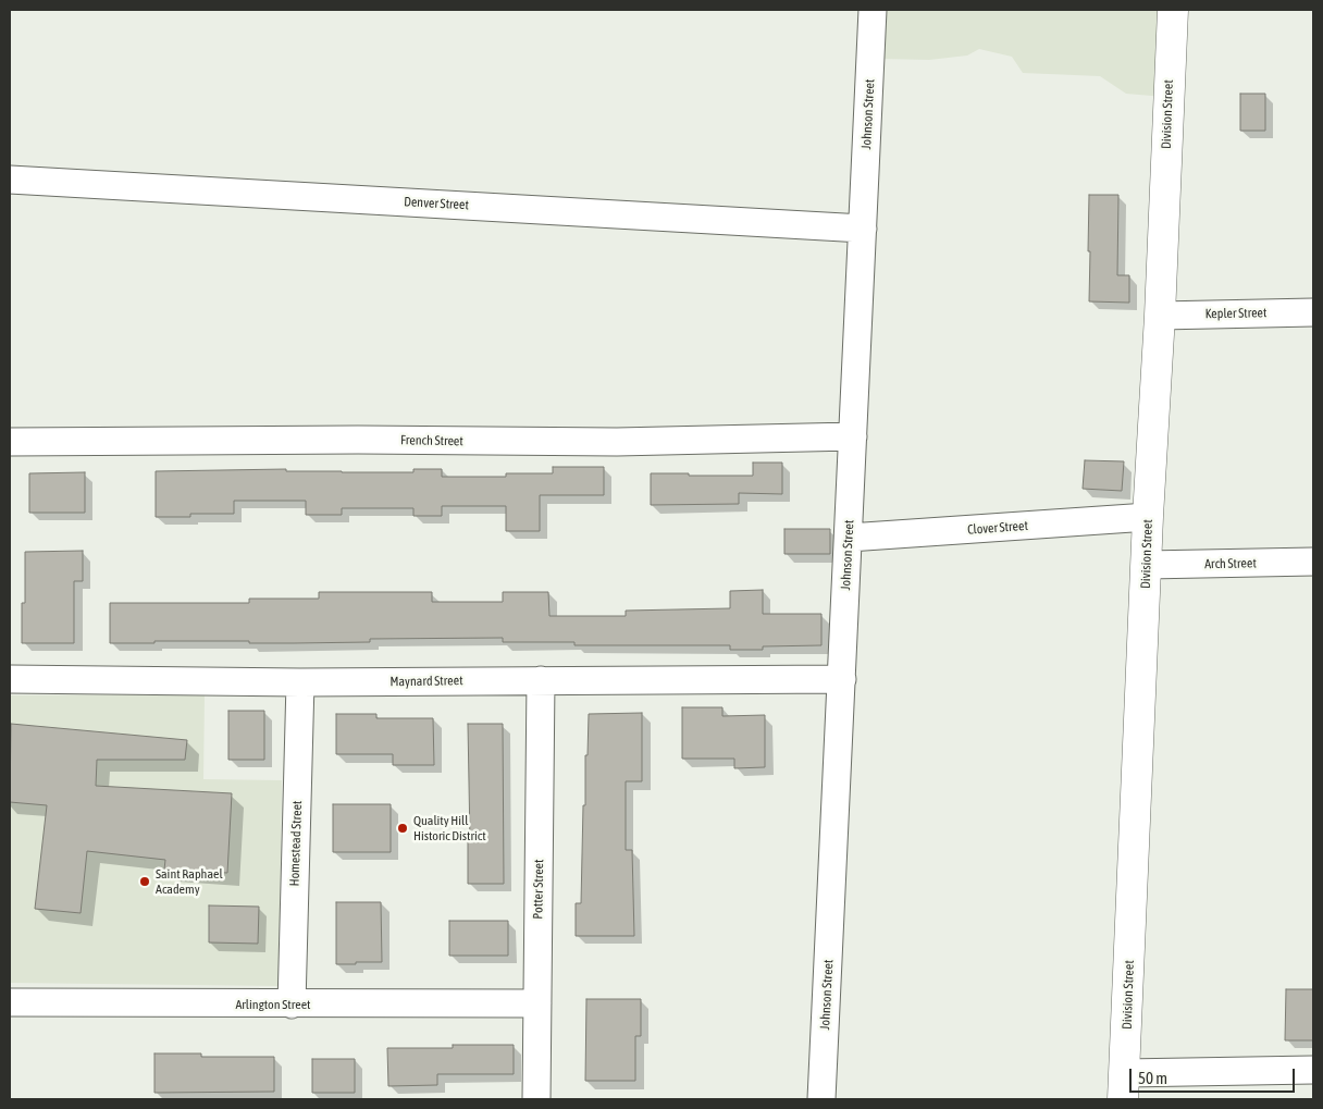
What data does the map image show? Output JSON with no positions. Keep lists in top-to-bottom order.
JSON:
{
  "streets": {
    "main road": ["Division Street"],
    "street": [
      "Johnson Street",
      "Denver Street",
      "Kepler Street",
      "French Street",
      "Clover Street",
      "Arch Street",
      "Maynard Street",
      "Homestead Street",
      "Potter Street",
      "Arlington Street"
    ]
  },
  "crossings": [
    ["Johnson Street", "Denver Street"],
    ["Johnson Street", "French Street"],
    ["Johnson Street", "Clover Street"],
    ["Johnson Street", "Maynard Street"],
    ["Division Street", "Kepler Street"],
    ["Division Street", "Clover Street"],
    ["Division Street", "Arch Street"],
    ["Maynard Street", "Homestead Street"],
    ["Maynard Street", "Potter Street"],
    ["Homestead Street", "Arlington Street"],
    ["Potter Street", "Arlington Street"]
  ],
  "places": ["Quality Hill Historic District", "Saint Raphael Academy"],
  "scale_bar": "50 m"
}
